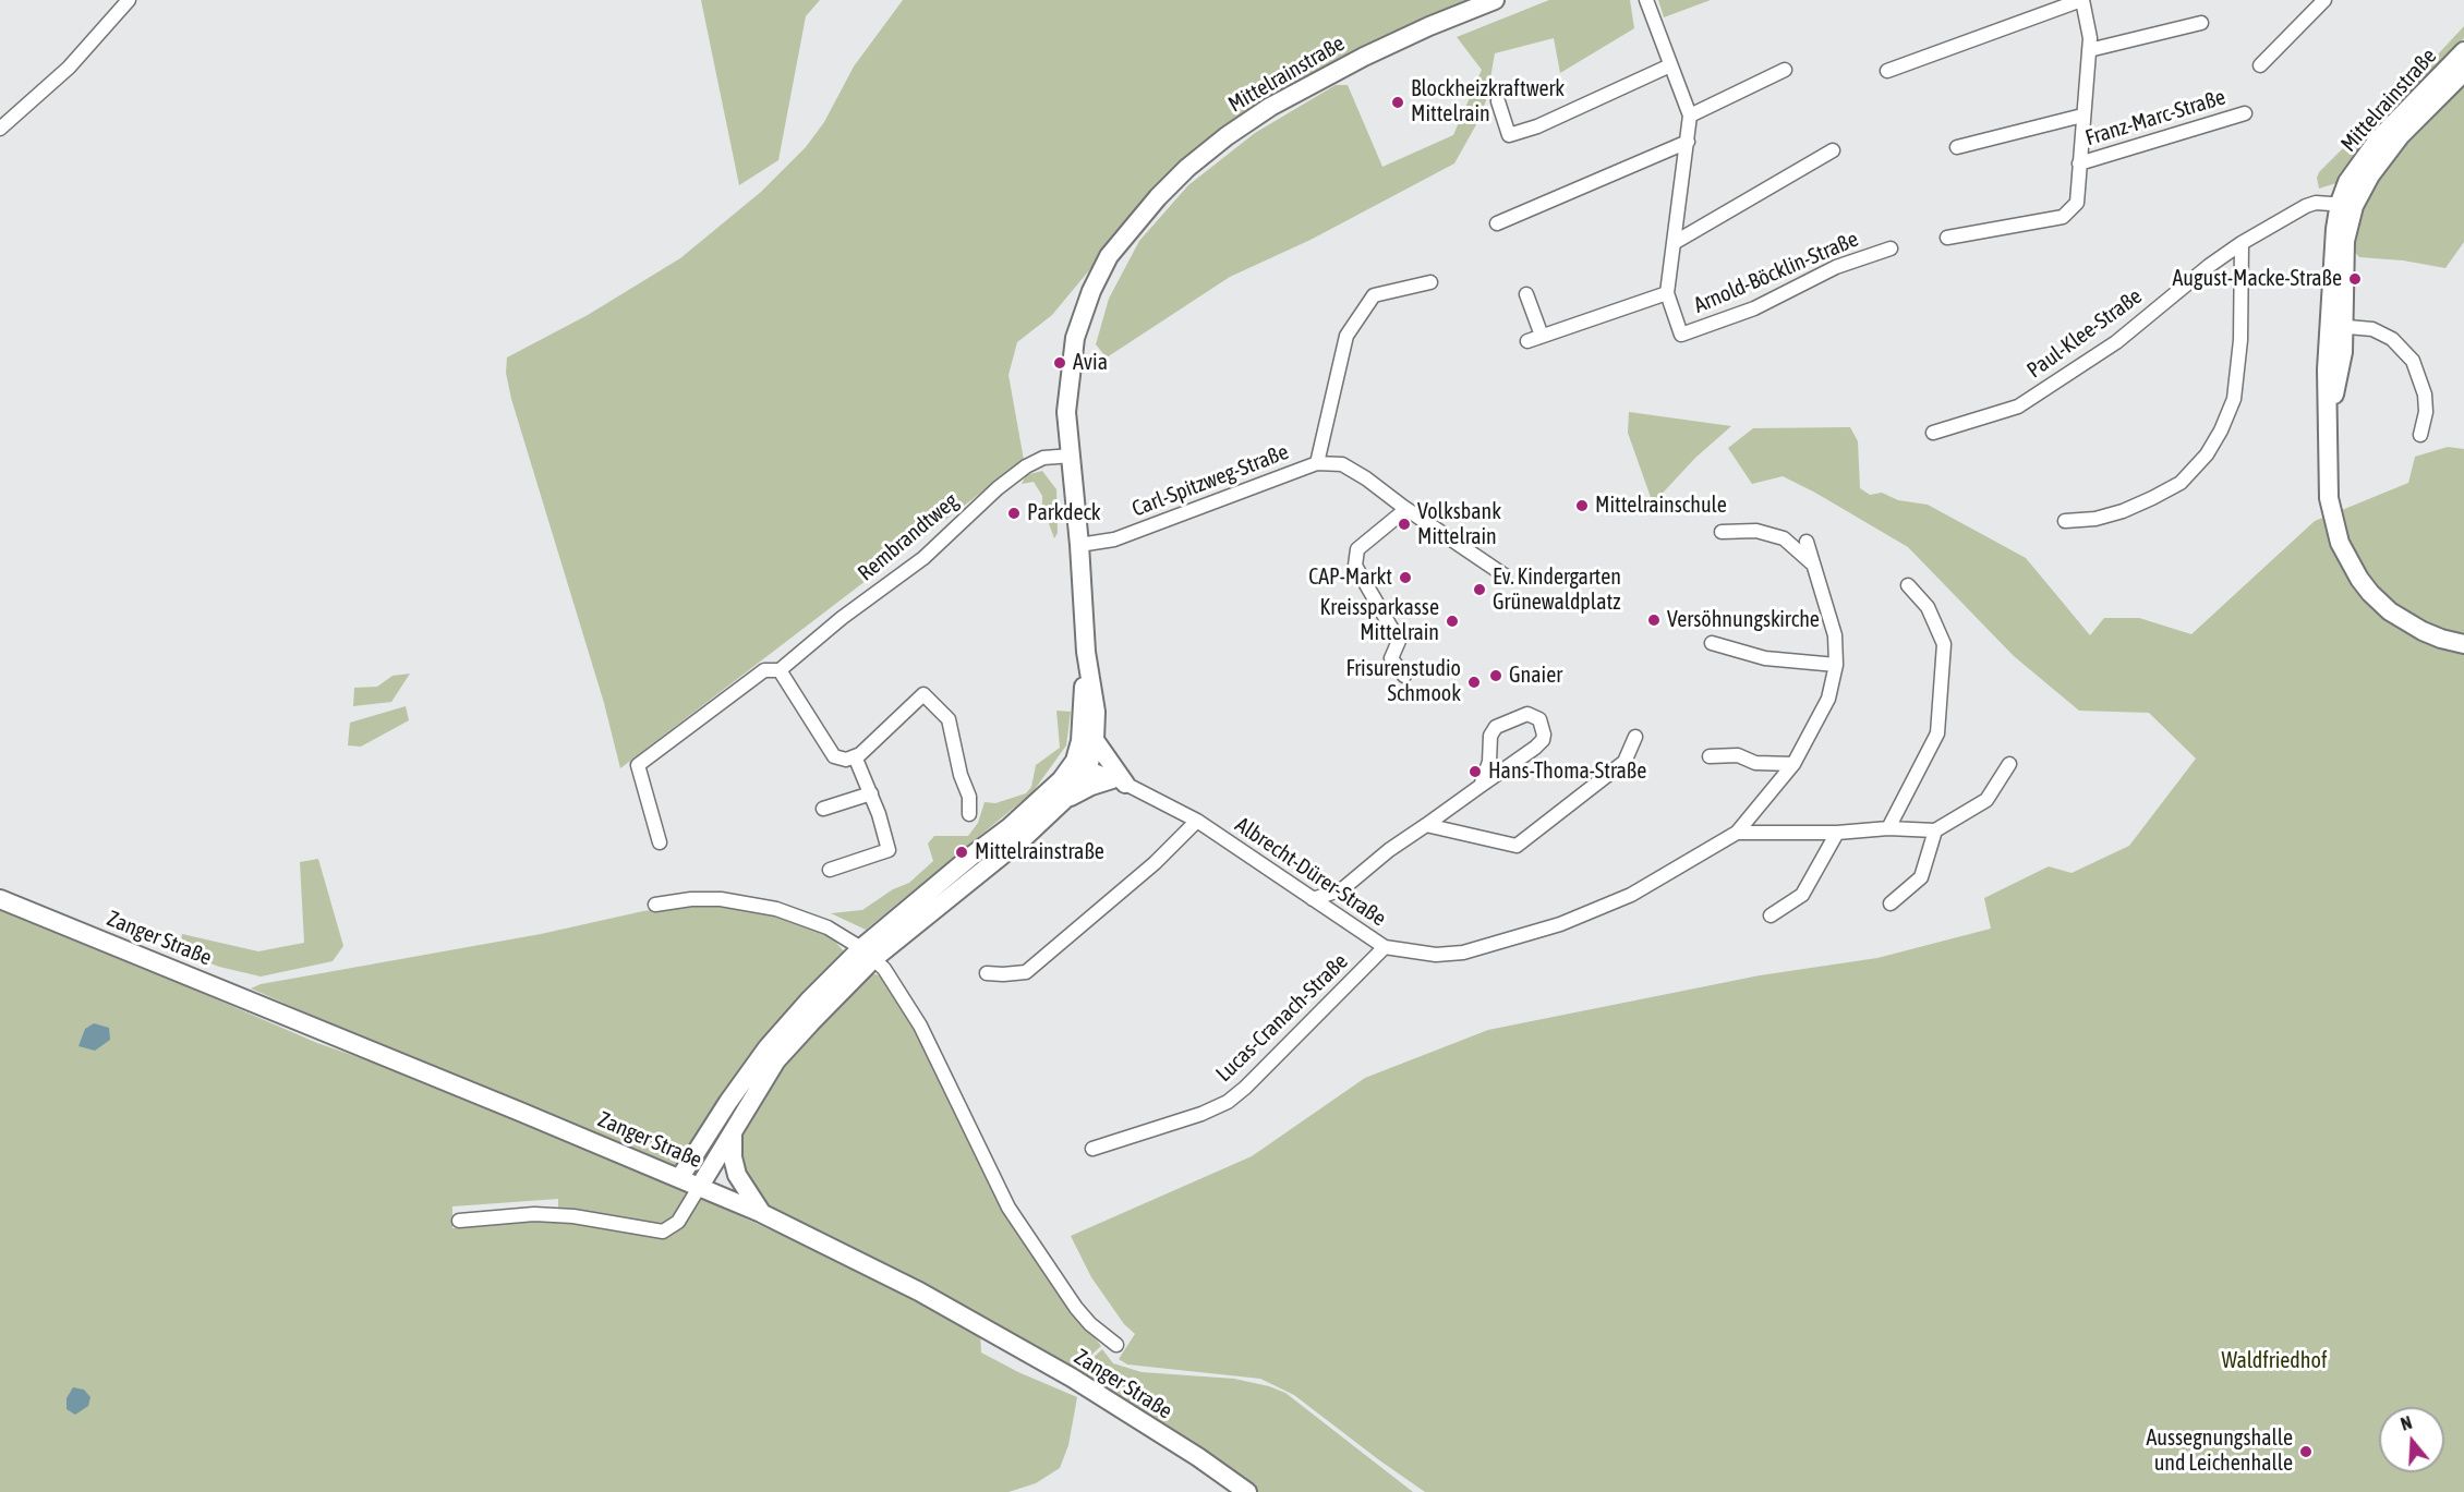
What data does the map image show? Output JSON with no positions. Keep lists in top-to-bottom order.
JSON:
{
  "streets": {
    "street": [
      "Mittelrainstraße",
      "Franz-Marc-Straße",
      "Arnold-Böcklin-Straße",
      "Paul-Klee-Straße",
      "Carl-Spitzweg-Straße",
      "Rembrandtweg",
      "Albrecht-Dürer-Straße",
      "Zanger Straße",
      "Lucas-Cranach-Straße"
    ]
  },
  "crossings": [
    ["Mittelrainstraße", "Paul-Klee-Straße"],
    ["Mittelrainstraße", "Carl-Spitzweg-Straße"],
    ["Mittelrainstraße", "Rembrandtweg"],
    ["Mittelrainstraße", "Albrecht-Dürer-Straße"],
    ["Mittelrainstraße", "Zanger Straße"],
    ["Albrecht-Dürer-Straße", "Lucas-Cranach-Straße"]
  ],
  "parks": ["Waldfriedhof"],
  "places": [
    "Blockheizkraftwerk Mittelrain",
    "August-Macke-Straße",
    "Avia",
    "Mittelrainschule",
    "Parkdeck",
    "Volksbank Mittelrain",
    "CAP-Markt",
    "Ev. Kindergarten Grünewaldplatz",
    "Versöhnungskirche",
    "Kreissparkasse Mittelrain",
    "Gnaier",
    "Frisurenstudio Schmook",
    "Hans-Thoma-Straße",
    "Mittelrainstraße",
    "Aussegnungshalle und Leichenhalle"
  ],
  "north": "top"
}
